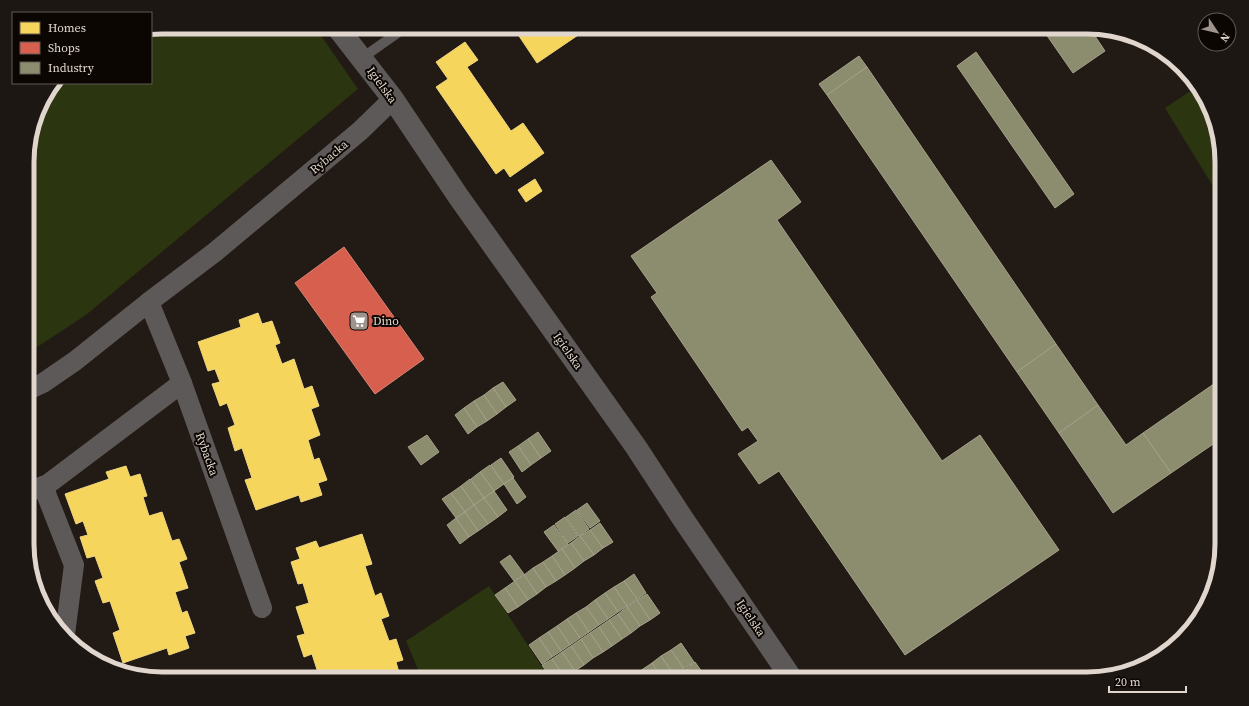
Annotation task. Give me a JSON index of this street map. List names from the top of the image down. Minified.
{"streets":{"street":["Igielska","Rybacka"]},"crossings":[["Igielska","Rybacka"]],"places":{"supermarket":["Dino"]},"legend":["Homes","Shops","Industry"],"scale_bar":"20 m","north":"bottom right"}
